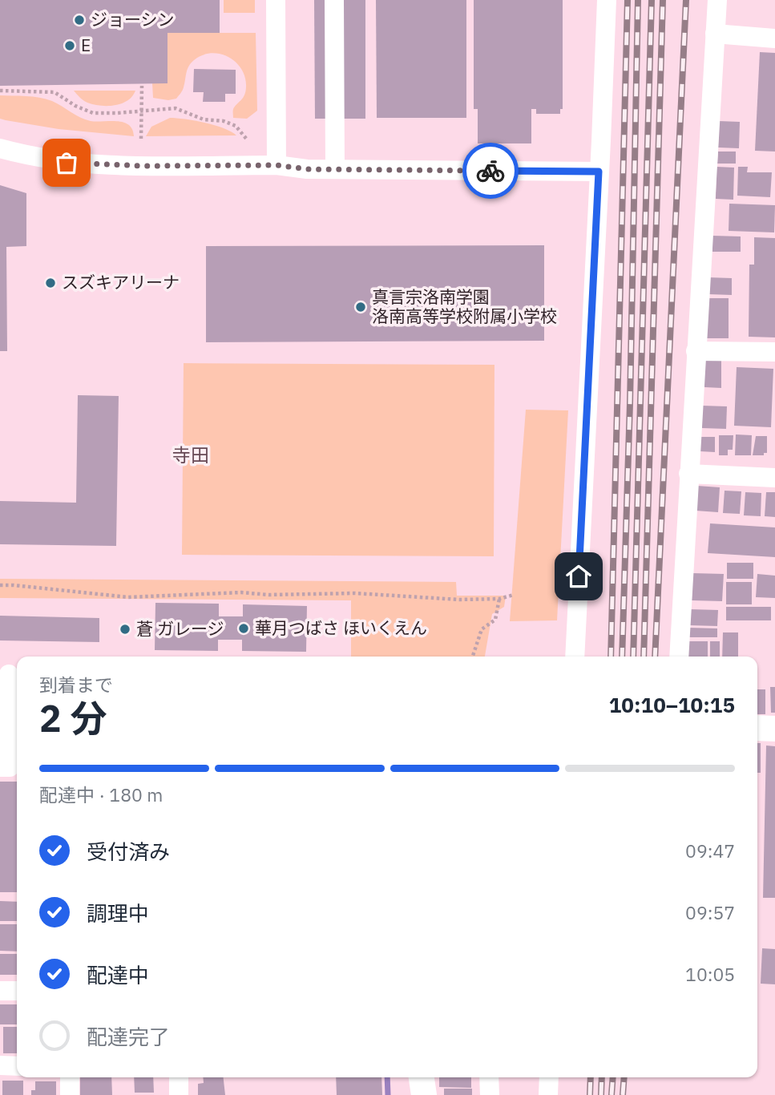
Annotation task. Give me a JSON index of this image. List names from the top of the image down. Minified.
{"districts":["寺田"],"places":["ジョーシン","E","スズキアリーナ","真言宗洛南学園 洛南高等学校附属小学校","華月つばさ ほいくえん","蒼 ガレージ"],"page":{"heading":["2 分","到着まで","10:10–10:15"],"bar":"配達中 · 180 m","list":[["受付済み","09:47"],["調理中","09:57"],["配達中","10:05"],"配達完了"]}}
